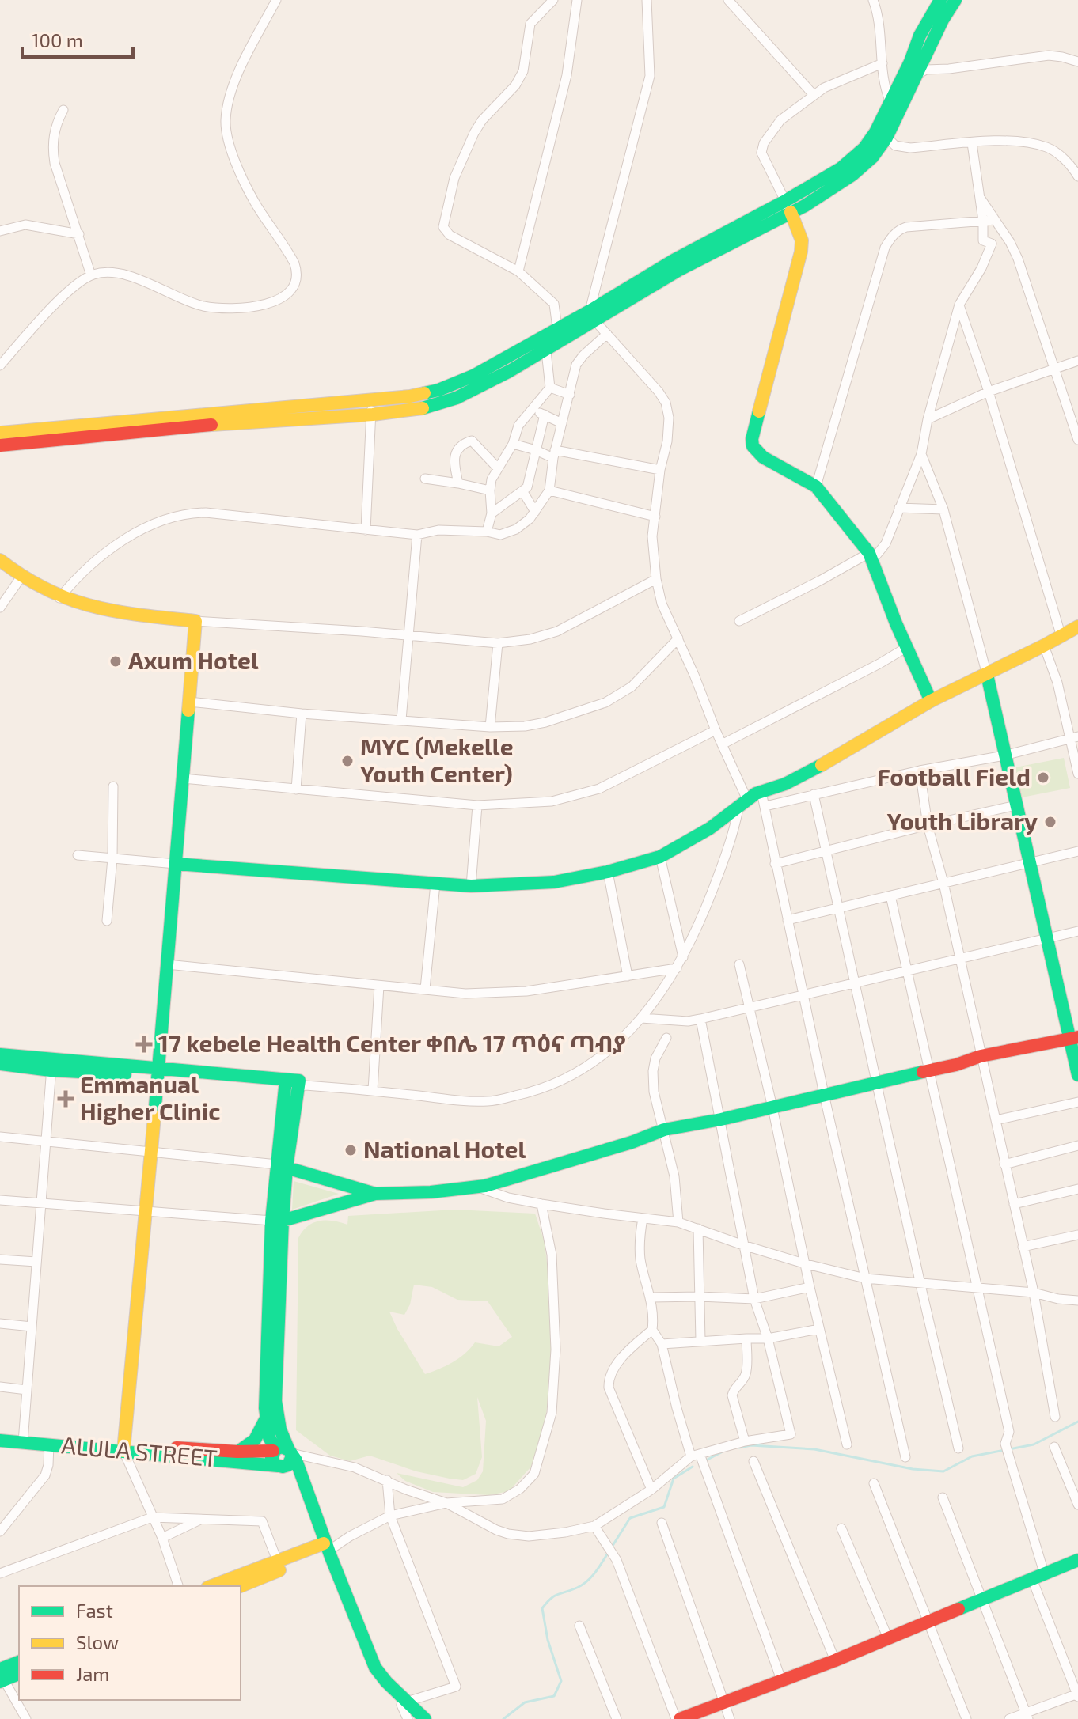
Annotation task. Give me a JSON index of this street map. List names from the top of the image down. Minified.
{"streets":{"street":["ALULA STREET"]},"places":{"other":["Axum Hotel","MYC (Mekelle Youth Center)","Football Field","Youth Library","National Hotel"],"health":["17 kebele Health Center ቀበሌ 17 ጥዕና ጣብያ","Emmanual Higher Clinic"]},"legend":["Fast","Slow","Jam"],"scale_bar":"100 m"}
